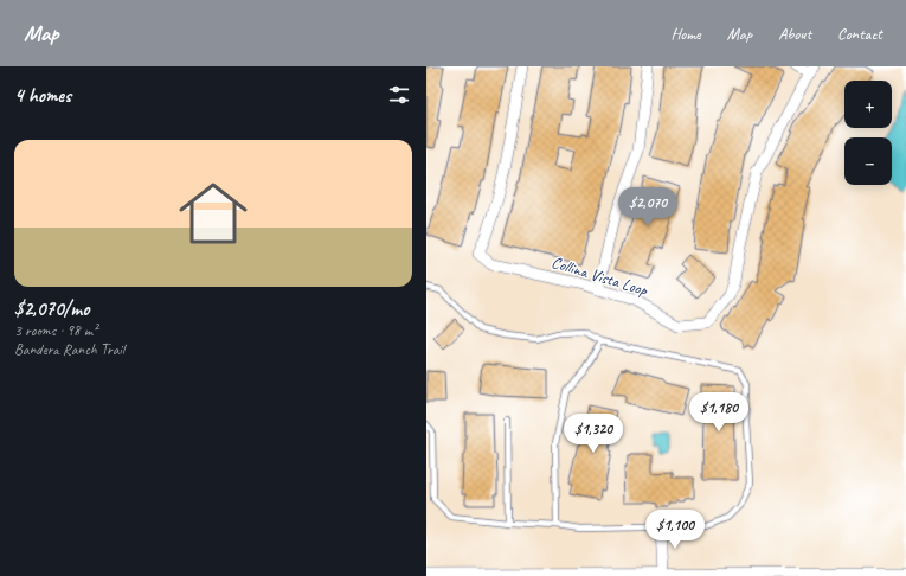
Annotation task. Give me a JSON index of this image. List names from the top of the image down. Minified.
{"streets":{"street":["Collina Vista Loop"]},"page":{"header":"Map","nav":["Home","Map","About","Contact"],"heading":"4 homes","map_buttons":["+","−"],"list":[{"name":"$2,070/mo","note":"3 rooms · 98 m² · Bandera Ranch Trail"}],"price":["$2,070","$1,180","$1,320","$1,100"]}}
